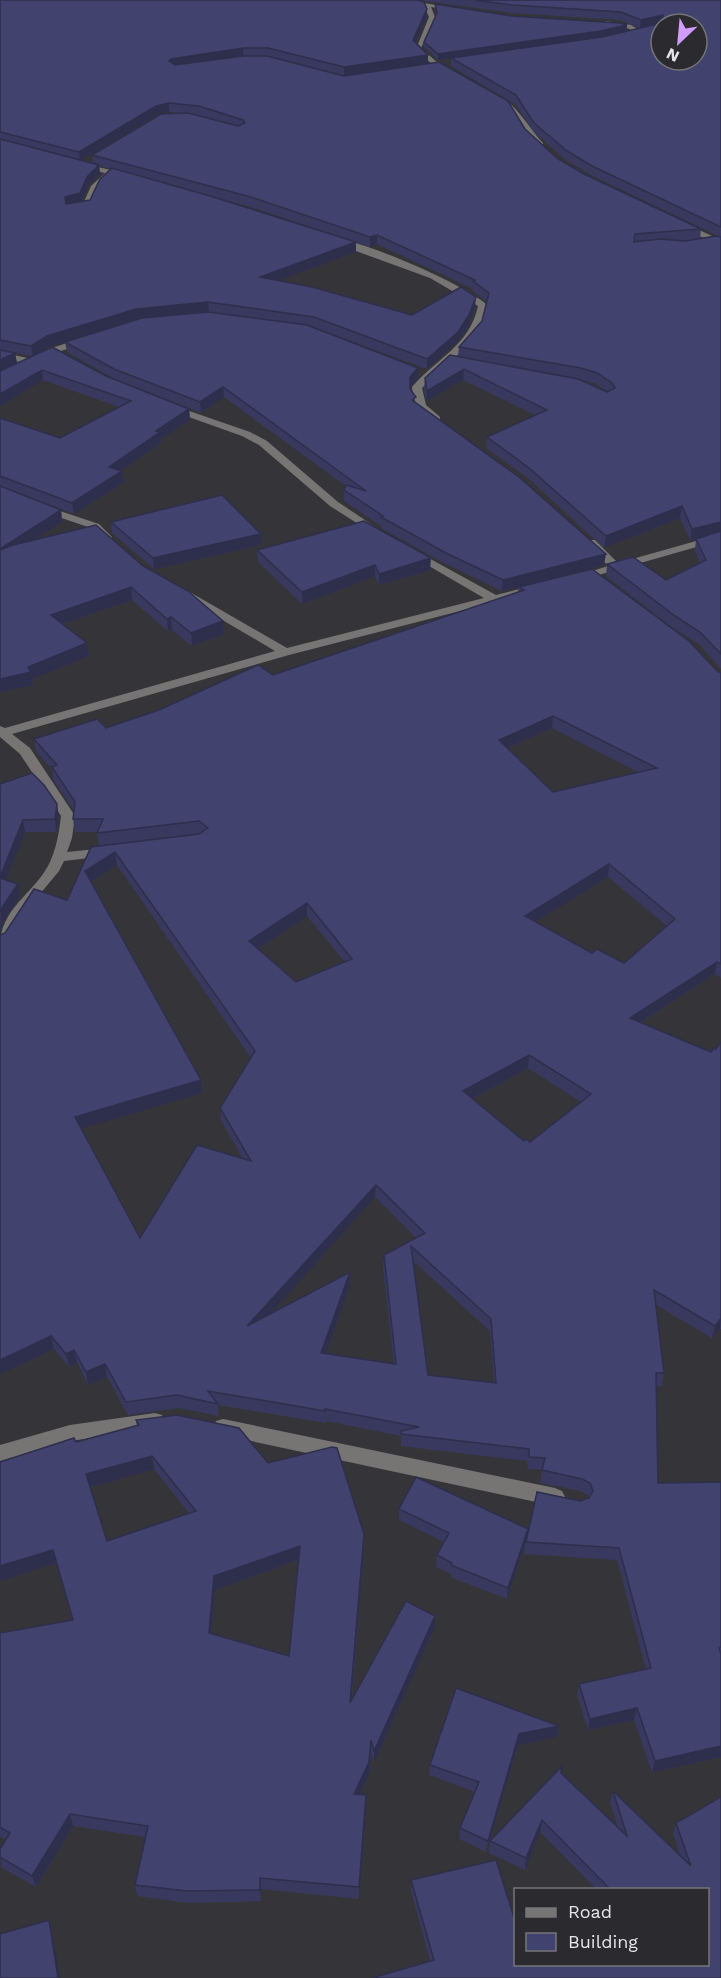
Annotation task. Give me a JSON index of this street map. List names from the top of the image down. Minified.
{"legend":["Road","Building"],"north":"bottom left"}
